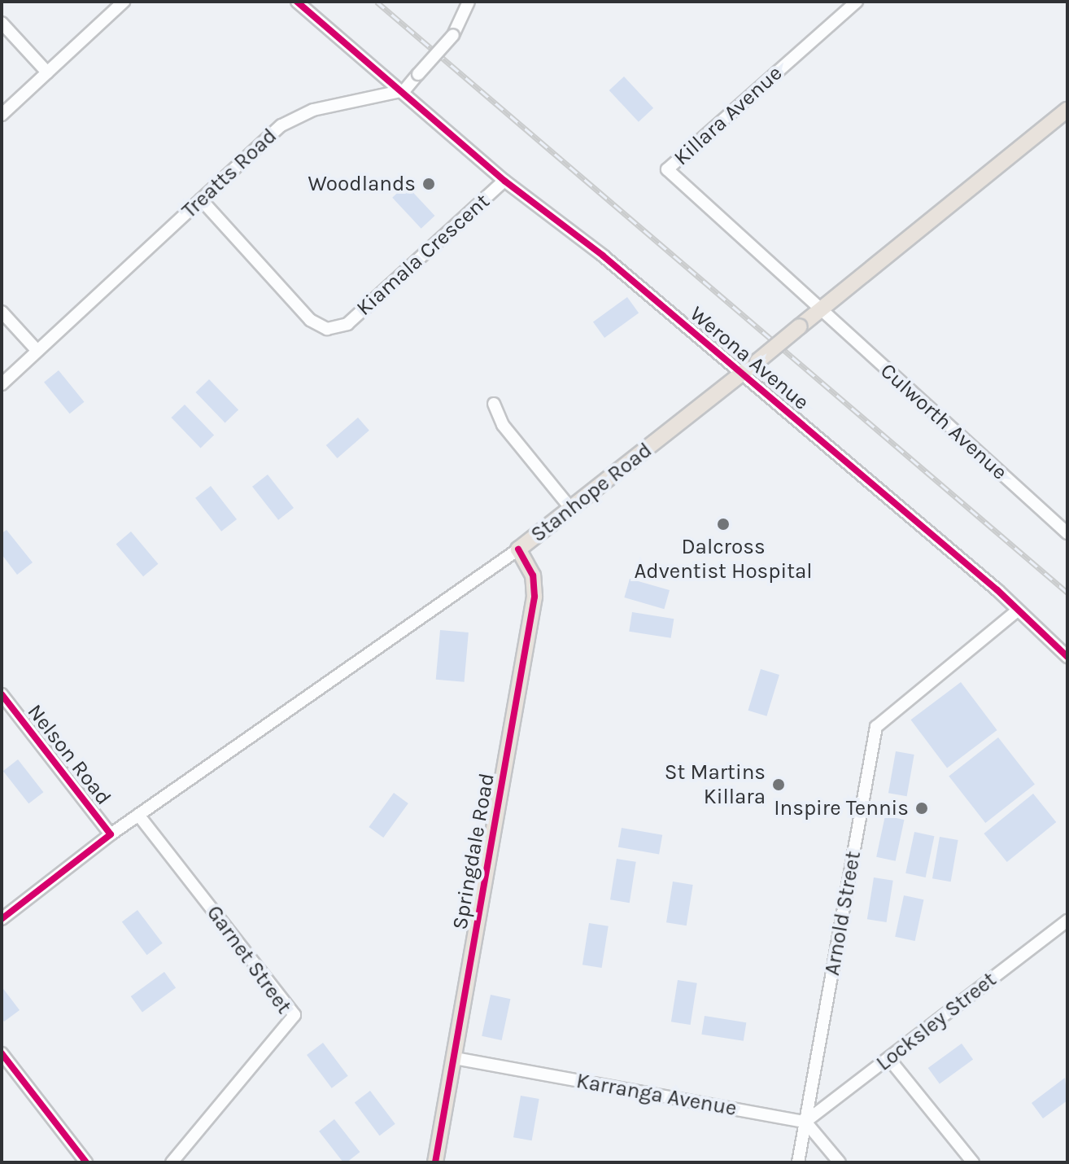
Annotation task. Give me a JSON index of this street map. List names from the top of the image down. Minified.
{"streets":{"main road":["Stanhope Road","Springdale Road"],"street":["Killara Avenue","Treatts Road","Kiamala Crescent","Werona Avenue","Culworth Avenue","Nelson Road","Arnold Street","Garnet Street","Locksley Street","Karranga Avenue"]},"crossings":[["Killara Avenue","Culworth Avenue"],["Killara Avenue","Stanhope Road"],["Treatts Road","Kiamala Crescent"],["Treatts Road","Werona Avenue"],["Kiamala Crescent","Werona Avenue"],["Werona Avenue","Stanhope Road"],["Werona Avenue","Arnold Street"],["Culworth Avenue","Stanhope Road"],["Stanhope Road","Nelson Road"],["Stanhope Road","Springdale Road"],["Stanhope Road","Garnet Street"],["Springdale Road","Karranga Avenue"],["Arnold Street","Locksley Street"],["Arnold Street","Karranga Avenue"],["Locksley Street","Karranga Avenue"]],"places":["Woodlands","Dalcross Adventist Hospital","St Martins Killara","Inspire Tennis"]}
